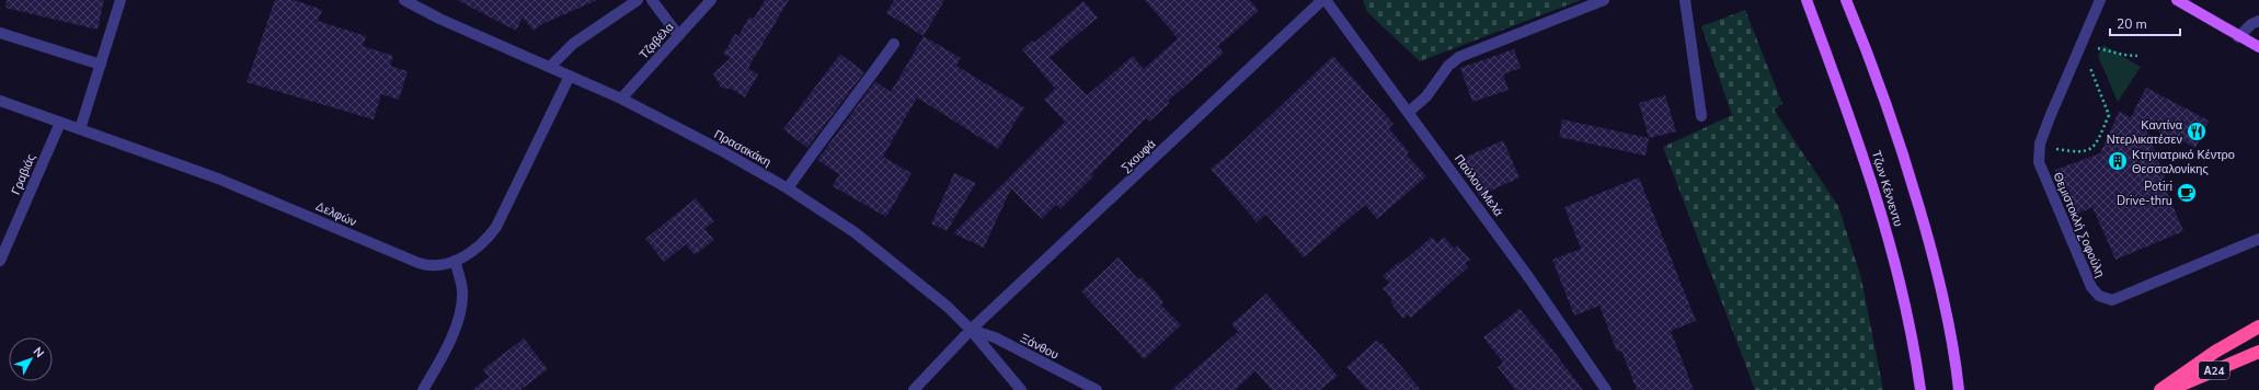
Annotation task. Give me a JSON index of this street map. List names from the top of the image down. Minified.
{"streets":{"highway":["Α24"],"main road":["Τζων Κέννεντυ"],"street":["Τζαβέλα","Πρασακάκη","Σκουφά","Γραβιάς","Παύλου Μελά","Δελφών","Θεμιστοκλή Σοφούλη","Ξάνθου"]},"crossings":[["Τζαβέλα","Πρασακάκη"],["Πρασακάκη","Σκουφά"],["Πρασακάκη","Δελφών"],["Πρασακάκη","Ξάνθου"],["Σκουφά","Ξάνθου"],["Γραβιάς","Δελφών"]],"places":{"restaurant":["Καντίνα Ντερλικατέσεν"],"building":["Κτηνιατρικό Κέντρο Θεσσαλονίκης"],"cafe":["Potiri Drive-thru"]},"scale_bar":"20 m","north":"top right"}
